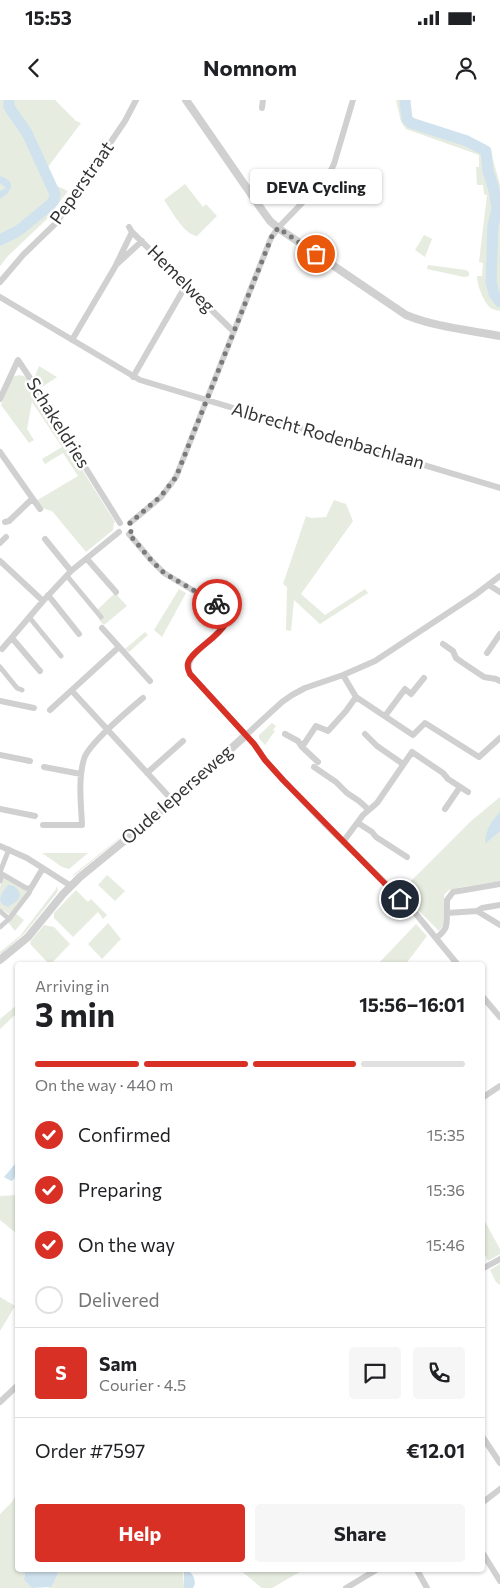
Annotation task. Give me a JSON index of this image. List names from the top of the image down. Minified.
{"streets":{"street":["Peperstraat","Hemelweg","Schakeldries","Albrecht Rodenbachlaan","Oude Ieperseweg"]},"places":["DEVA Cycling"],"page":{"status":"15:53","header":"Nomnom","bubble":"DEVA Cycling","heading":["3 min","Arriving in","15:56–16:01"],"panel":["Sam","Courier · 4.5","Order #7597","€12.01"],"bar":"On the way · 440 m","list":[["Confirmed","15:35"],["Preparing","15:36"],["On the way","15:46"],"Delivered"],"round":"S","buttons":["Help","Share"]}}
